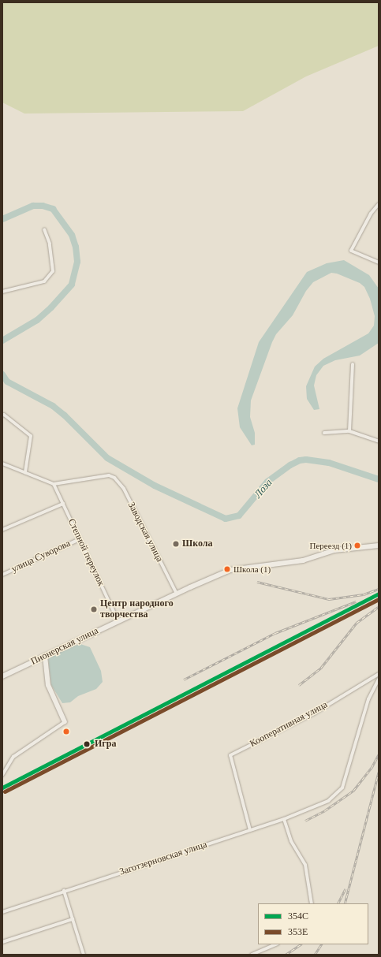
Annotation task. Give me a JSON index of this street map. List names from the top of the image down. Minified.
{"streets":{"street":["Заводская улица","Степной переулок","улица Суворова","Пионерская улица","Кооперативная улица","Заготзерновская улица"]},"crossings":[["Заводская улица","Степной переулок"],["Заводская улица","Пионерская улица"],["Степной переулок","улица Суворова"],["Степной переулок","Пионерская улица"],["Кооперативная улица","Заготзерновская улица"]],"water":["Лоза"],"places":["Школа","Переезд (1)","Школа (1)","Центр народного творчества","Игра"],"lines":["transit line 354С","transit line 353Е"],"legend":["354С","353Е"]}
